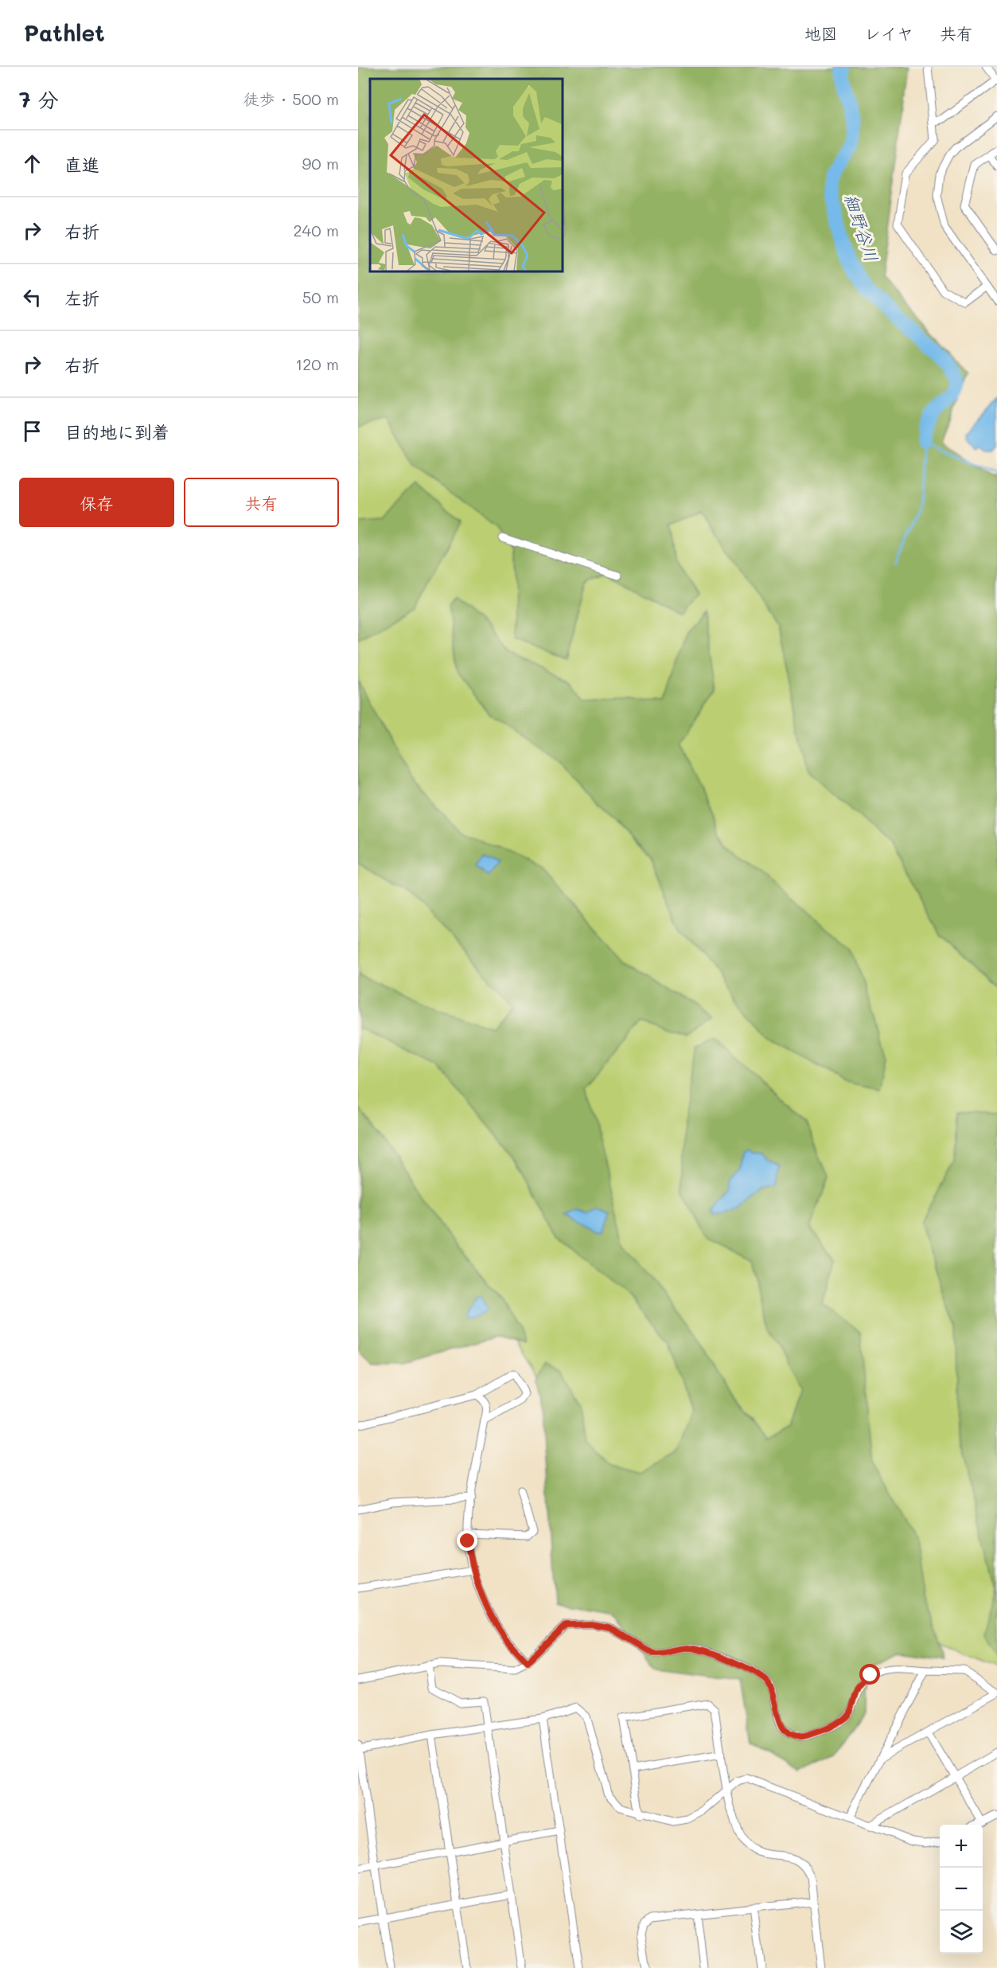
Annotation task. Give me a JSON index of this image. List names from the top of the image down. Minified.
{"water":["細野谷川"],"page":{"header":"Pathlet","nav":["地図","レイヤ","共有"],"heading":["7 分","徒歩 · 500 m"],"list":[["直進","90 m"],["右折","240 m"],["左折","50 m"],["右折","120 m"],"目的地に到着"],"buttons":["保存","共有"],"map_buttons":["+","−"]}}
